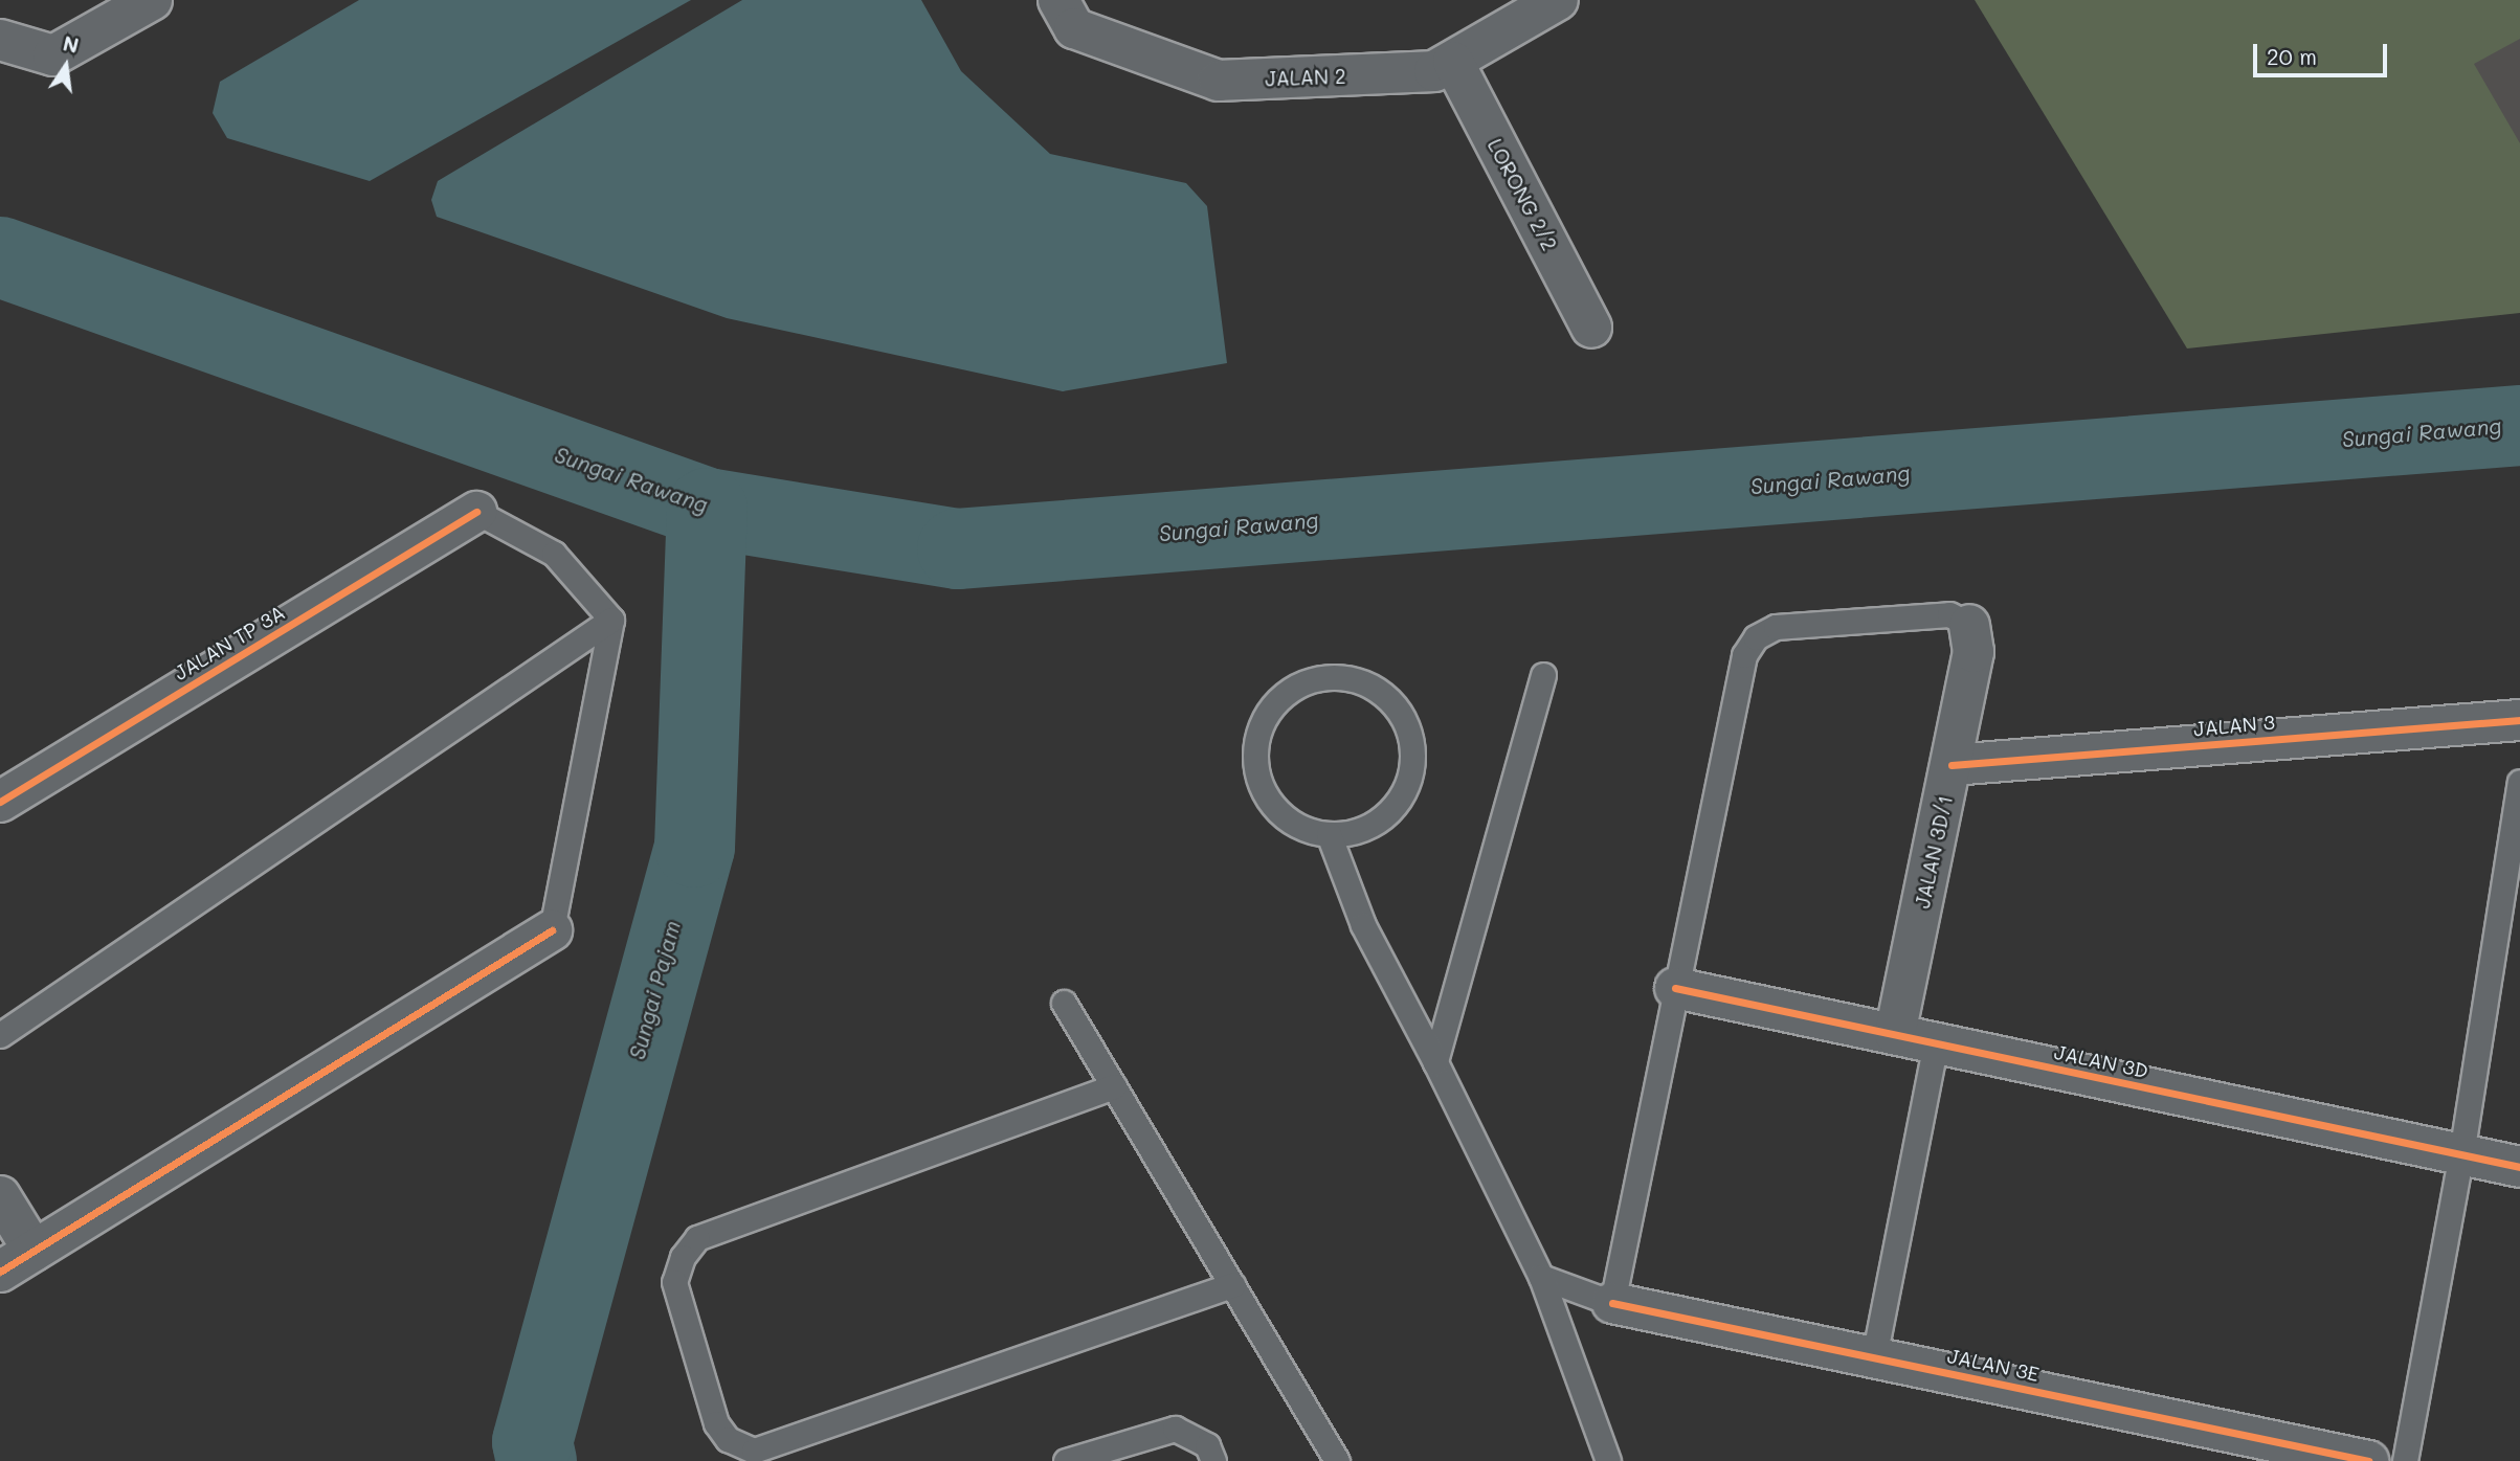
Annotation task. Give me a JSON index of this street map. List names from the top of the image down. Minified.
{"streets":{"street":["JALAN 2","LORONG 2/2","JALAN TP 3A","JALAN 3","JALAN 3D/1","JALAN 3D","JALAN 3E"]},"crossings":[["JALAN 2","LORONG 2/2"],["JALAN 3","JALAN 3D/1"],["JALAN 3D/1","JALAN 3D"]],"water":["Sungai Rawang","Sungai Pajam"],"scale_bar":"20 m","north":"top"}
